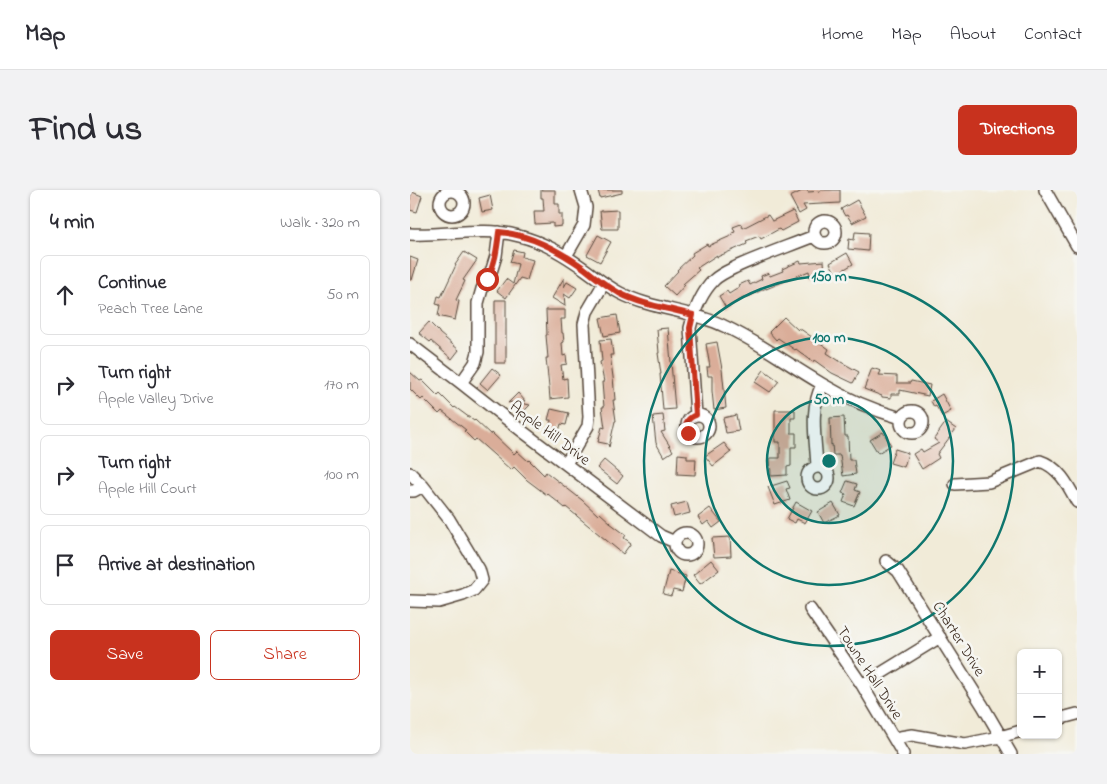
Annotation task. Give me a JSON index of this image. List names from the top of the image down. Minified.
{"streets":{"street":["Apple Hill Drive","Charter Drive","Towne Hall Drive"]},"page":{"header":"Map","nav":["Home","Map","About","Contact"],"title":"Find us","buttons":["Directions",["Save","Share"]],"heading":["4 min","Walk · 320 m"],"list":[["Continue","Peach Tree Lane","50 m"],["Turn right","Apple Valley Drive","170 m"],["Turn right","Apple Hill Court","100 m"],"Arrive at destination"],"map_buttons":["+","−"]},"rings":["150 m","100 m","50 m"]}
